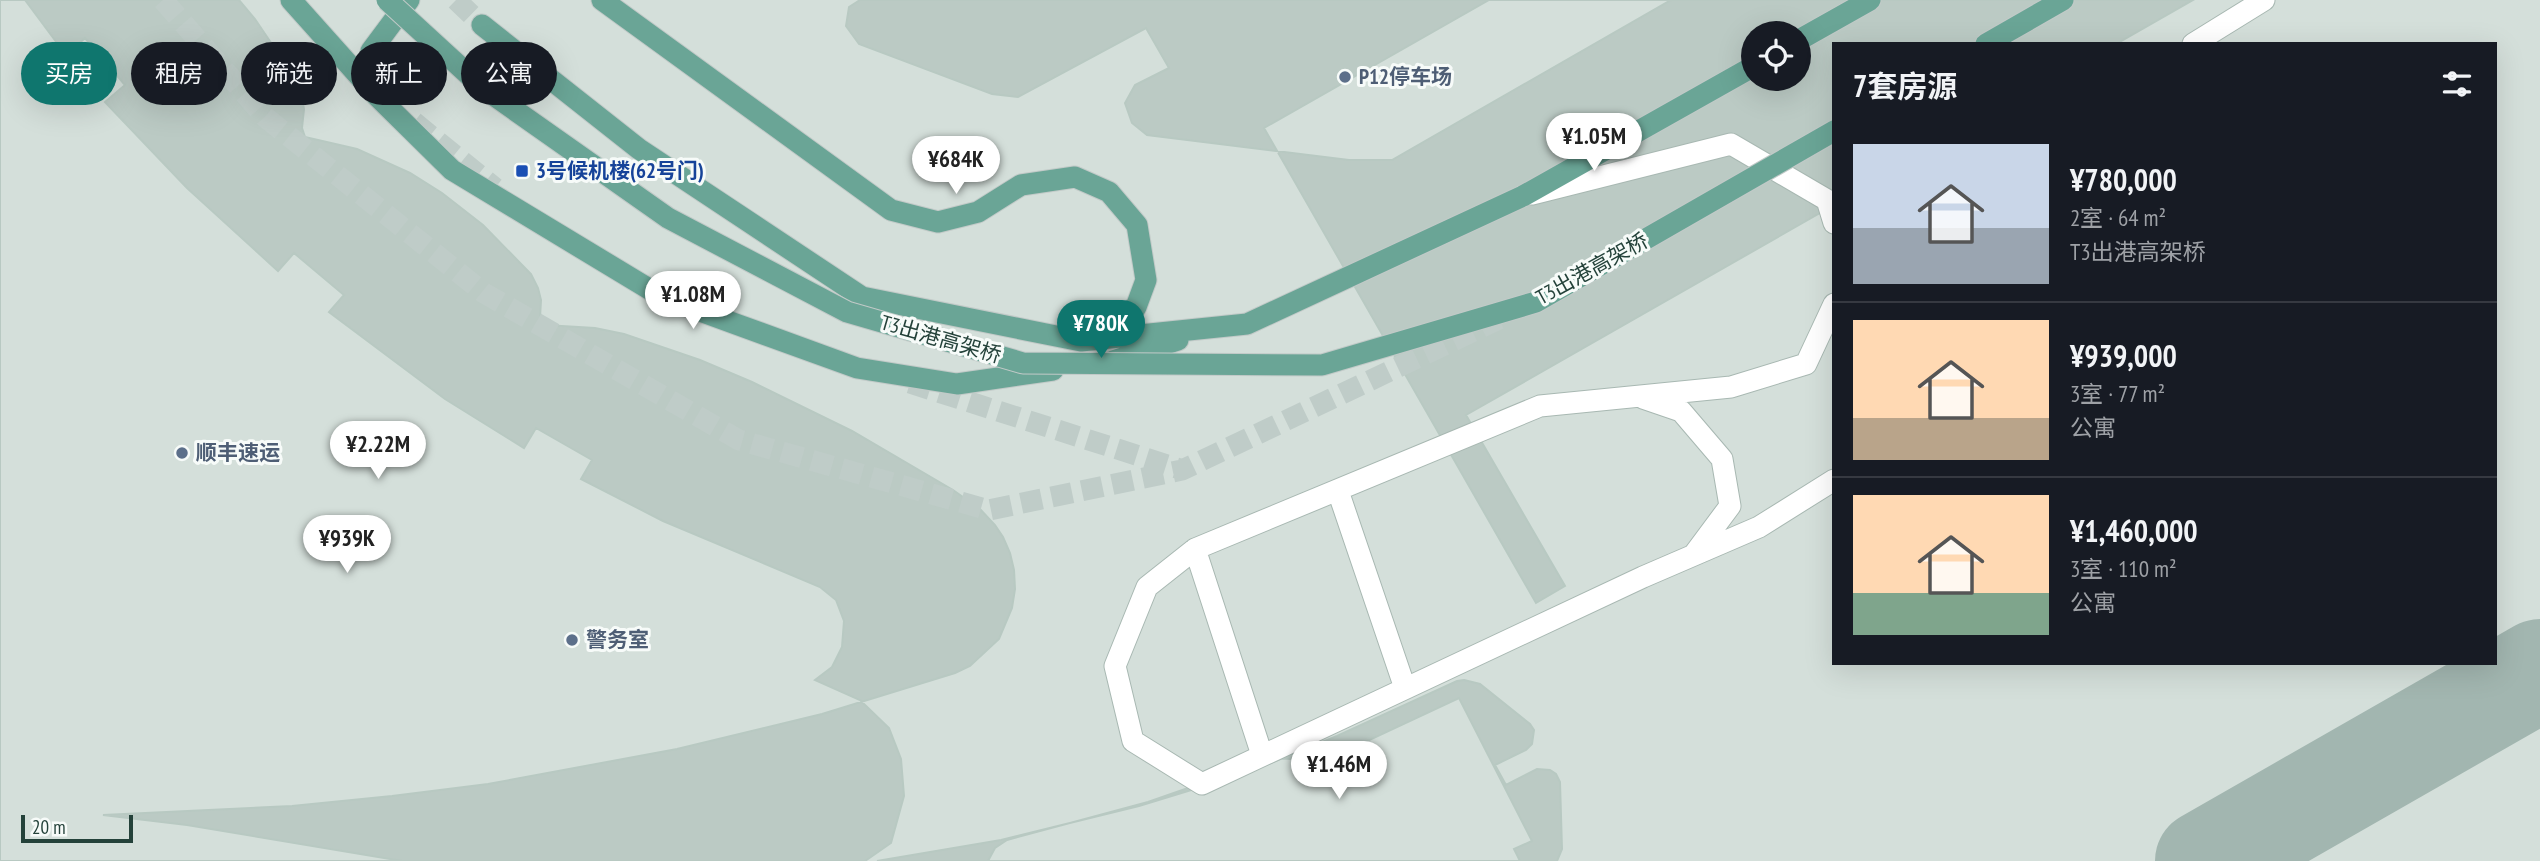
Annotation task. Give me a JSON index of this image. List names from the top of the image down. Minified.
{"streets":{"main road":["T3出港高架桥"]},"places":{"other":["P12停车场","顺丰速运","警务室"],"transit":["3号候机楼(62号门)"]},"scale_bar":"20 m","page":{"chip":["买房","租房","筛选","新上","公寓"],"heading":"7套房源","price":["¥1.05M","¥684K","¥1.08M","¥780K","¥2.22M","¥939K","¥1.46M"],"list":[{"name":"¥780,000","note":"2室 · 64 m² · T3出港高架桥"},{"name":"¥939,000","note":"3室 · 77 m² · 公寓"},{"name":"¥1,460,000","note":"3室 · 110 m² · 公寓"}],"scale":"20 m"}}
